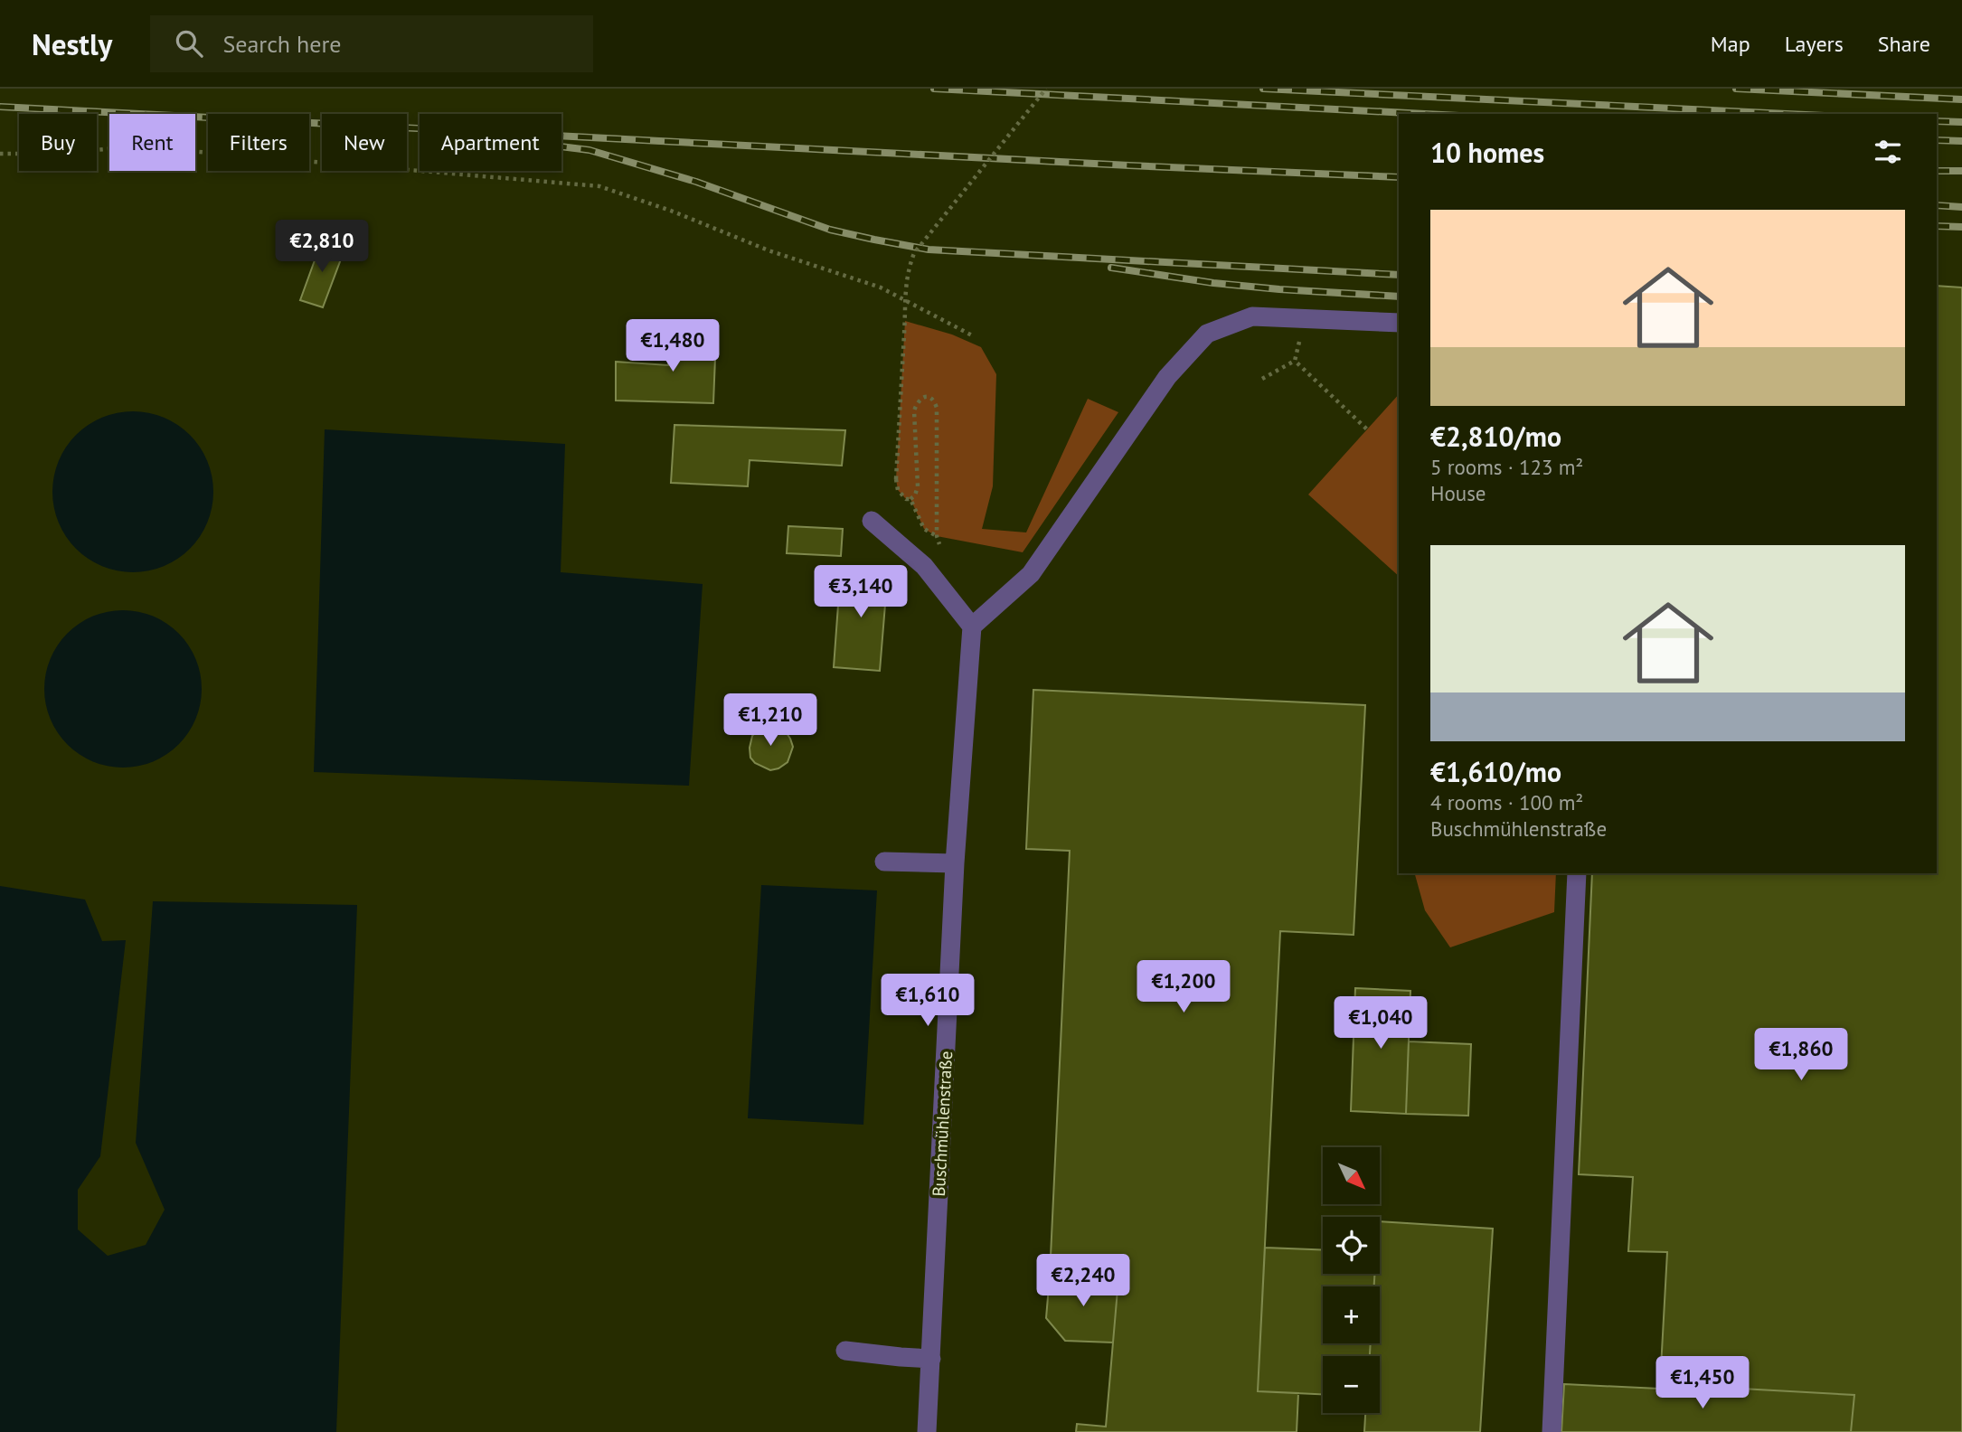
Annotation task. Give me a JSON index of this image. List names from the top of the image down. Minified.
{"streets":{"street":["Buschmühlenstraße"]},"north":"bottom right","page":{"header":"Nestly","search":"Search here","nav":["Map","Layers","Share"],"chip":["Buy","Rent","Filters","New","Apartment"],"heading":"10 homes","list":[{"name":"€2,810/mo","note":"5 rooms · 123 m² · House"},{"name":"€1,610/mo","note":"4 rooms · 100 m² · Buschmühlenstraße"}],"price":["€2,810","€1,480","€3,140","€1,210","€1,200","€1,610","€1,040","€1,860","€2,240","€1,450"],"map_buttons":["+","−"]}}
